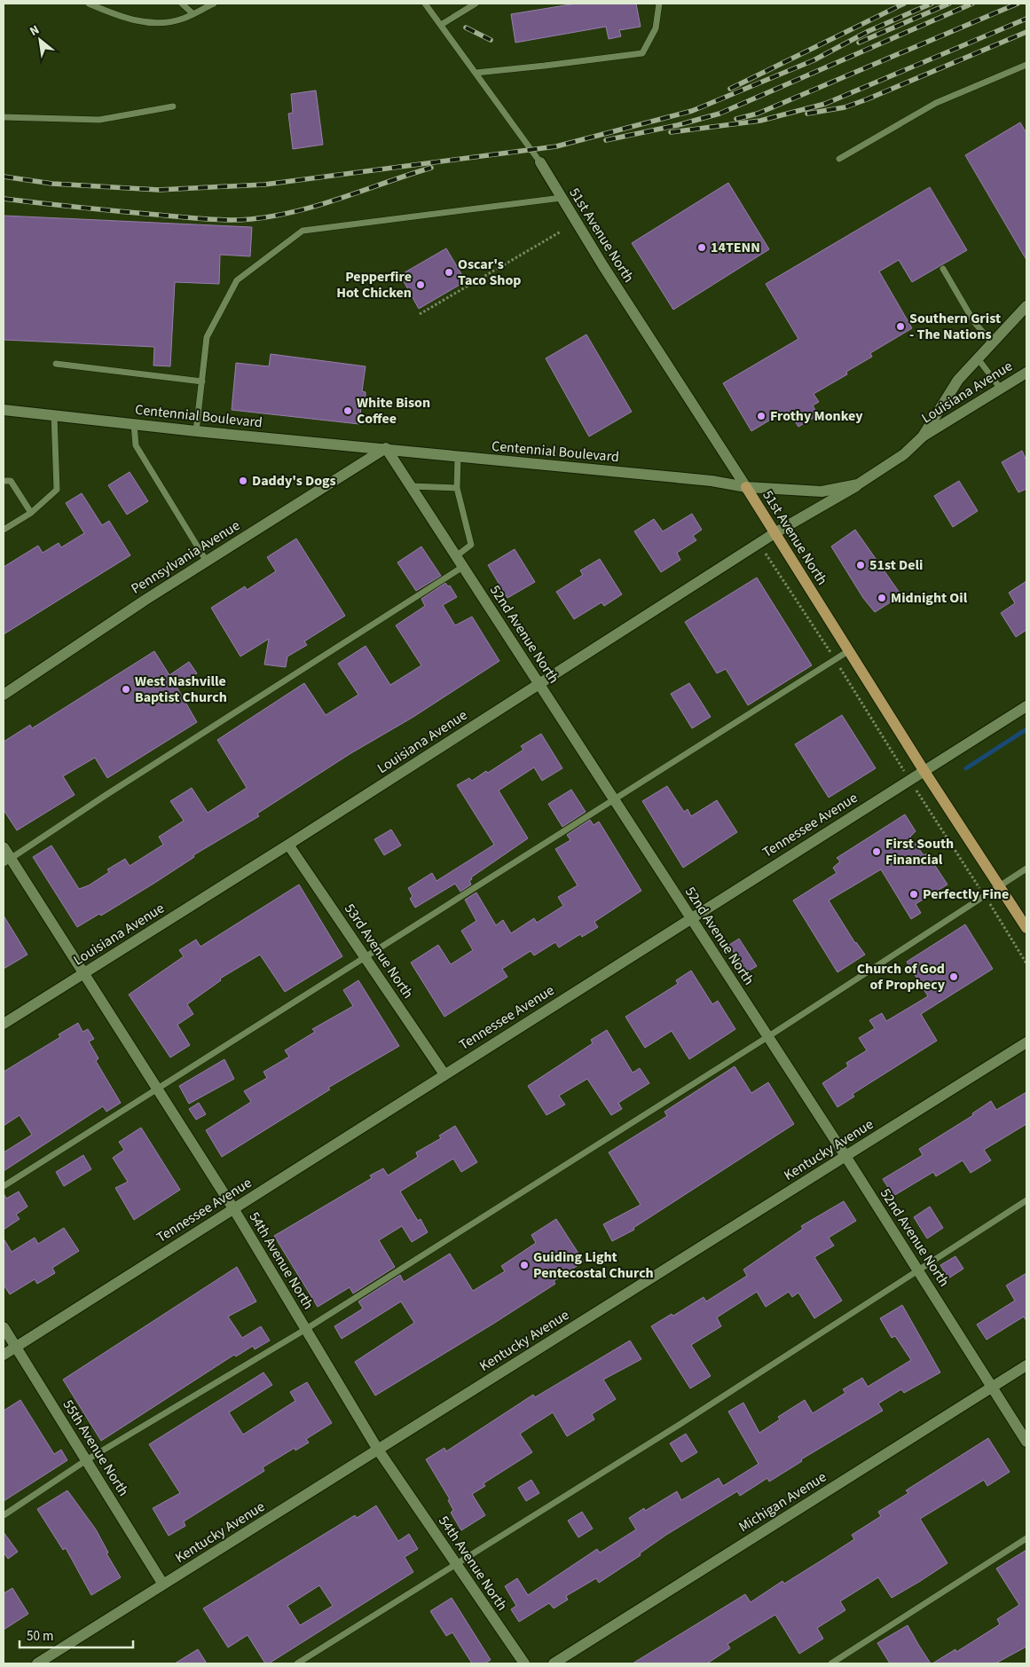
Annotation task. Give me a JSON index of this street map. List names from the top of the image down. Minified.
{"streets":{"main road":["51st Avenue North"],"street":["Louisiana Avenue","Centennial Boulevard","Pennsylvania Avenue","52nd Avenue North","Tennessee Avenue","53rd Avenue North","Kentucky Avenue","54th Avenue North","55th Avenue North","Michigan Avenue"]},"crossings":[["51st Avenue North","Louisiana Avenue"],["51st Avenue North","Centennial Boulevard"],["51st Avenue North","Tennessee Avenue"],["Louisiana Avenue","Centennial Boulevard"],["Louisiana Avenue","52nd Avenue North"],["Louisiana Avenue","53rd Avenue North"],["Louisiana Avenue","54th Avenue North"],["Centennial Boulevard","Pennsylvania Avenue"],["Centennial Boulevard","52nd Avenue North"],["Pennsylvania Avenue","52nd Avenue North"],["52nd Avenue North","Tennessee Avenue"],["52nd Avenue North","Kentucky Avenue"],["52nd Avenue North","Michigan Avenue"],["Tennessee Avenue","53rd Avenue North"],["Tennessee Avenue","54th Avenue North"],["Tennessee Avenue","55th Avenue North"],["Kentucky Avenue","54th Avenue North"],["Kentucky Avenue","55th Avenue North"]],"places":["14TENN","Oscar's Taco Shop","Pepperfire Hot Chicken","Southern Grist - The Nations","White Bison Coffee","Frothy Monkey","Daddy's Dogs","51st Deli","Midnight Oil","West Nashville Baptist Church","First South Financial","Perfectly Fine","Church of God of Prophecy","Guiding Light Pentecostal Church"],"scale_bar":"50 m","north":"top left"}
